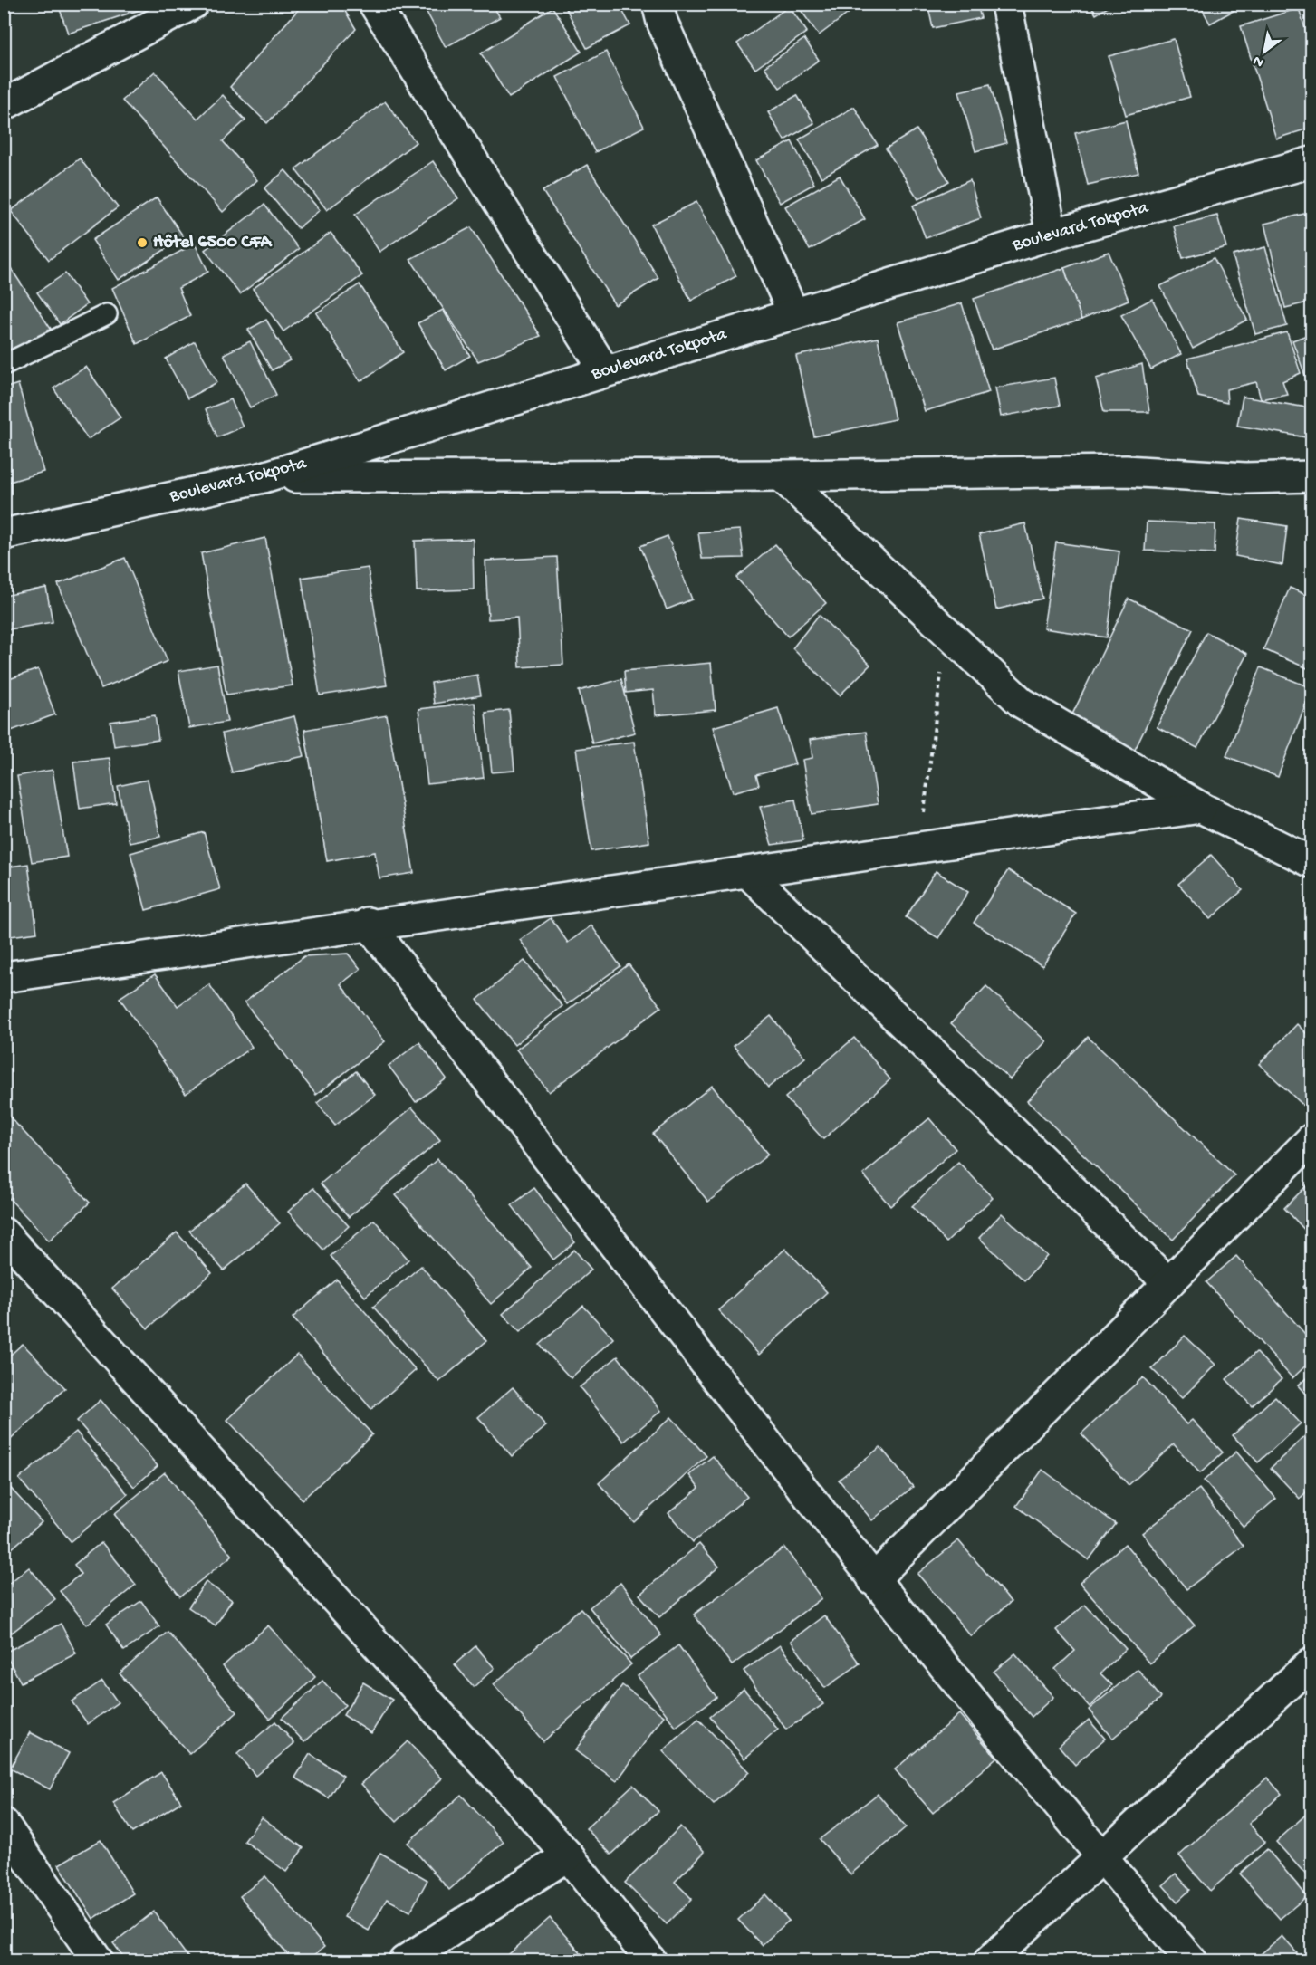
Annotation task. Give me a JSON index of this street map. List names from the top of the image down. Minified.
{"streets":{"street":["Boulevard Tokpota"]},"places":["Hôtel 6500 CFA"],"north":"bottom left"}
